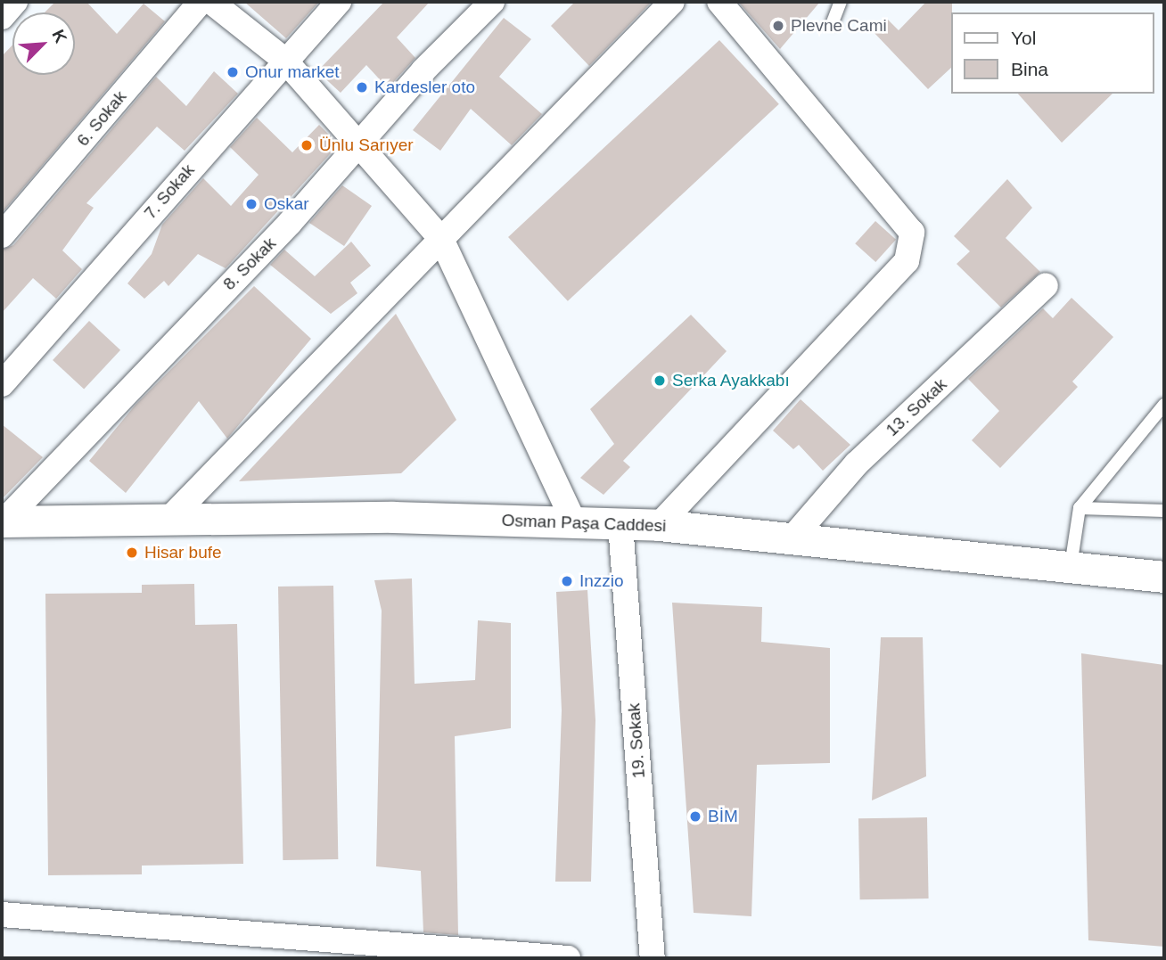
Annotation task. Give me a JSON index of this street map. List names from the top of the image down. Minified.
{"streets":{"street":["6. Sokak","7. Sokak","8. Sokak","13. Sokak","Osman Paşa Caddesi","19. Sokak"]},"crossings":[["8. Sokak","Osman Paşa Caddesi"],["13. Sokak","Osman Paşa Caddesi"],["Osman Paşa Caddesi","19. Sokak"]],"places":["Plevne Cami","Onur market","Kardesler oto","Ünlu Sarıyer","Oskar","Serka Ayakkabı","Hisar bufe","Inzzio","BİM"],"legend":["Yol","Bina"],"north":"top right"}
